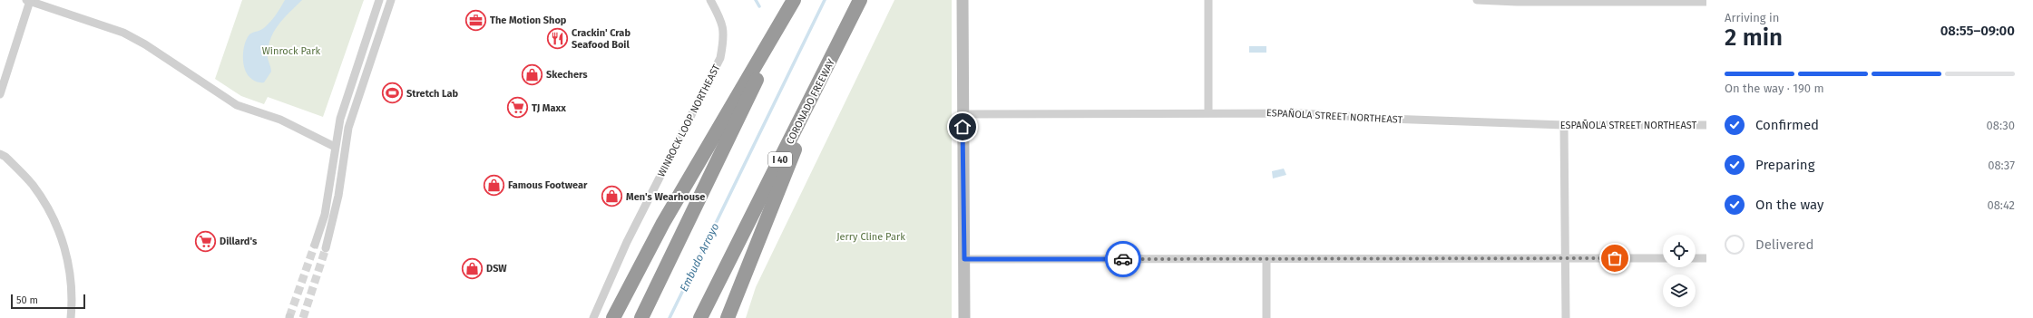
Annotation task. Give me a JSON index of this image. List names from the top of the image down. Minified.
{"streets":{"highway":["CORONADO FREEWAY","I 40"],"street":["ESPAÑOLA STREET NORTHEAST","WINROCK LOOP NORTHEAST"]},"water":["Embudo Arroyo"],"parks":["Winrock Park","Jerry Cline Park"],"places":{"office":["The Motion Shop"],"restaurant":["Crackin' Crab Seafood Boil"],"shop":["Skechers","Famous Footwear","Men's Wearhouse","DSW"],"sports":["Stretch Lab"],"supermarket":["TJ Maxx","Dillard's"]},"scale_bar":"50 m","page":{"heading":["2 min","Arriving in","08:55–09:00"],"bar":"On the way · 190 m","list":[["Confirmed","08:30"],["Preparing","08:37"],["On the way","08:42"],"Delivered"],"scale":"50 m"}}
